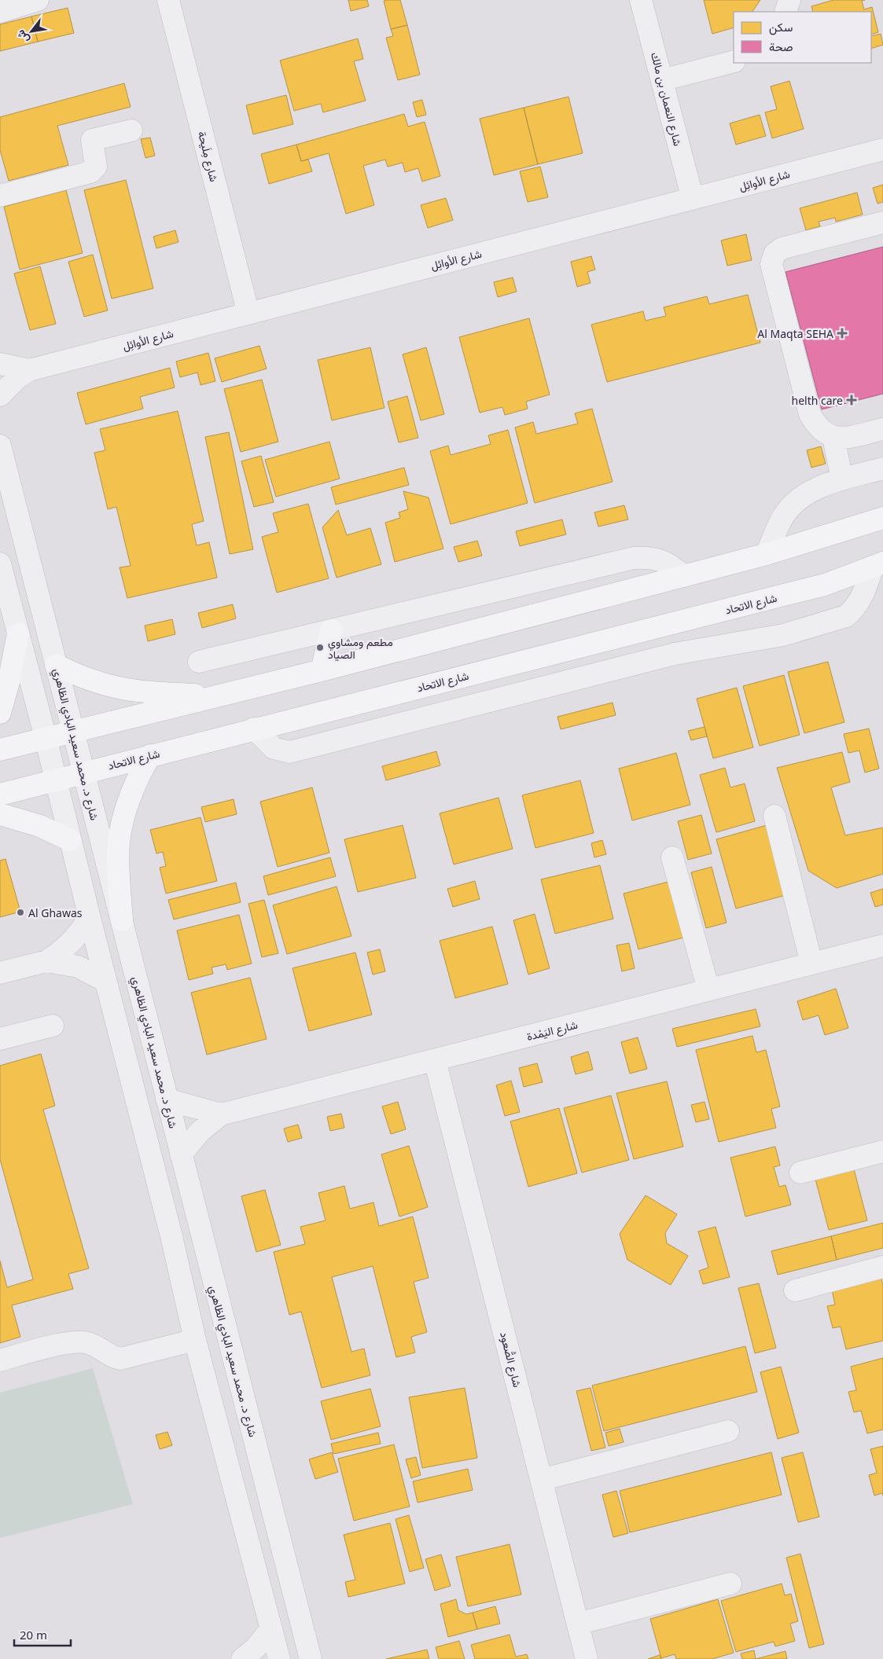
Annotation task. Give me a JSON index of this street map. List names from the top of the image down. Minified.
{"streets":{"main road":["شارع الاتحاد"],"street":["شارع النعمان بن مالك","شارع مِلَيحة","شارع الأوائِل","شارع د. محمد سعيد البادي الظاهري","شارع اليَمْدة","شارع الصُّعود"]},"crossings":[["شارع النعمان بن مالك","شارع الأوائِل"],["شارع مِلَيحة","شارع الأوائِل"],["شارع الاتحاد","شارع د. محمد سعيد البادي الظاهري"],["شارع د. محمد سعيد البادي الظاهري","شارع اليَمْدة"],["شارع اليَمْدة","شارع الصُّعود"]],"places":{"health":["Al Maqta SEHA","helth care"],"other":["مطعم ومشاوي الصياد","Al Ghawas"]},"legend":["سكن","صحة"],"scale_bar":"20 m","north":"bottom left"}
